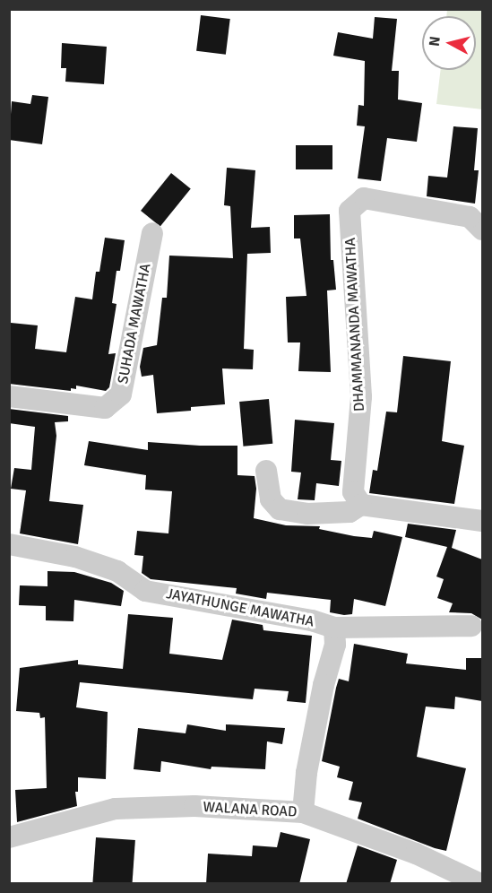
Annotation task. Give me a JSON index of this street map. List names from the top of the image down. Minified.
{"streets":{"street":["SUHADA MAWATHA","DHAMMANANDA MAWATHA","JAYATHUNGE MAWATHA","WALANA ROAD"]},"crossings":[["JAYATHUNGE MAWATHA","WALANA ROAD"]],"north":"left"}
